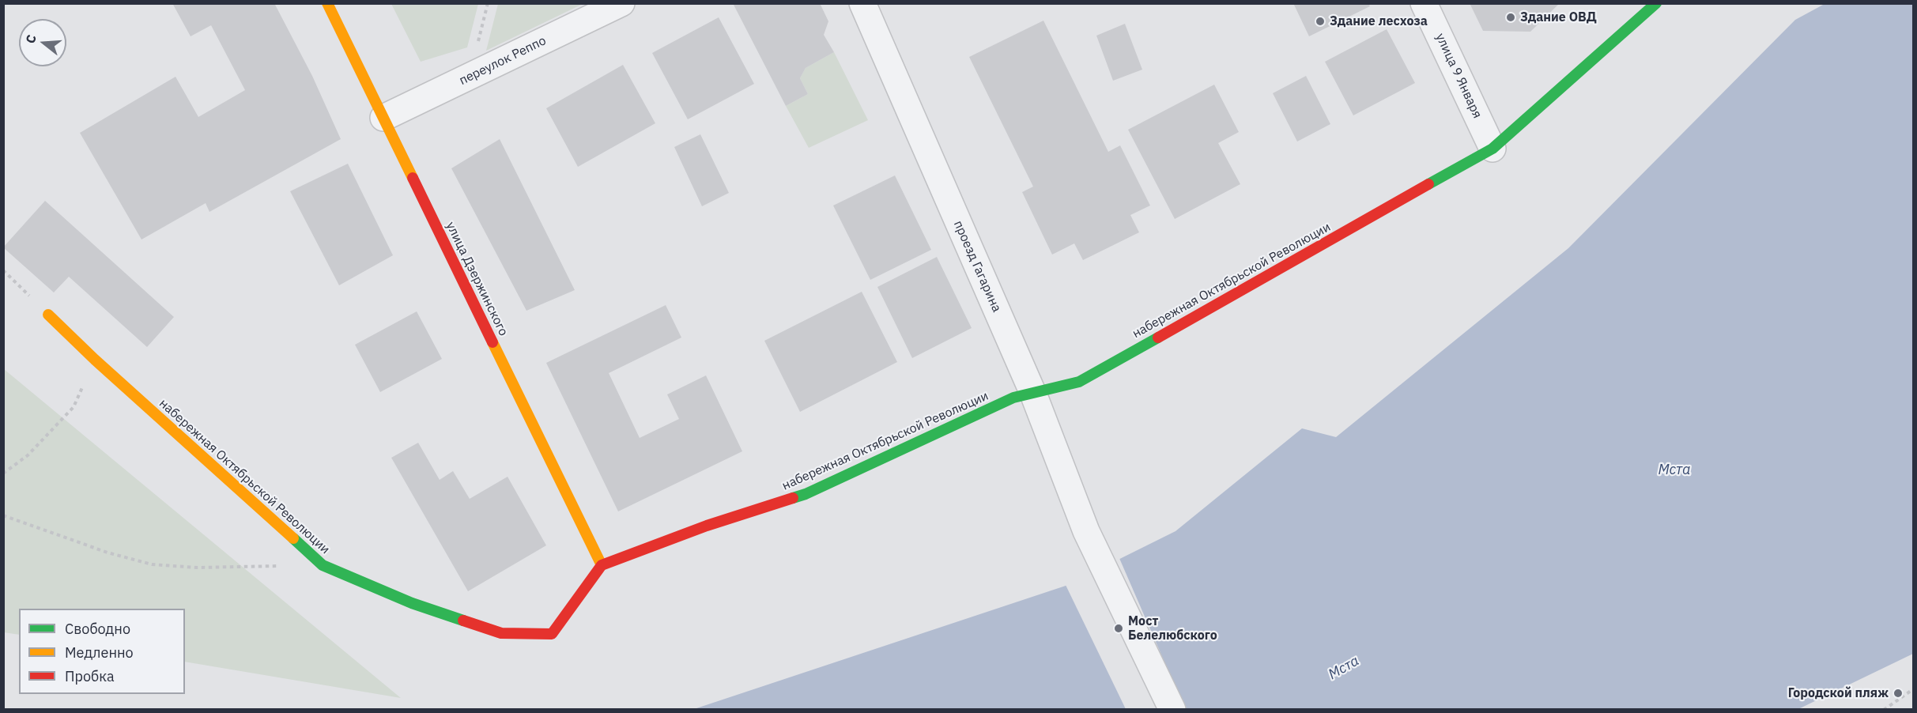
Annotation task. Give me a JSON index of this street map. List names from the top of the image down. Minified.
{"streets":{"street":["переулок Реппо","улица 9 Января","проезд Гагарина","улица Дзержинского","набережная Октябрьской Революции"]},"crossings":[["переулок Реппо","улица Дзержинского"],["улица 9 Января","набережная Октябрьской Революции"],["проезд Гагарина","набережная Октябрьской Революции"],["улица Дзержинского","набережная Октябрьской Революции"]],"water":["Мста"],"places":["Здание ОВД","Здание лесхоза","Мост Белелюбского","Городской пляж"],"legend":["Свободно","Медленно","Пробка"],"north":"left"}
